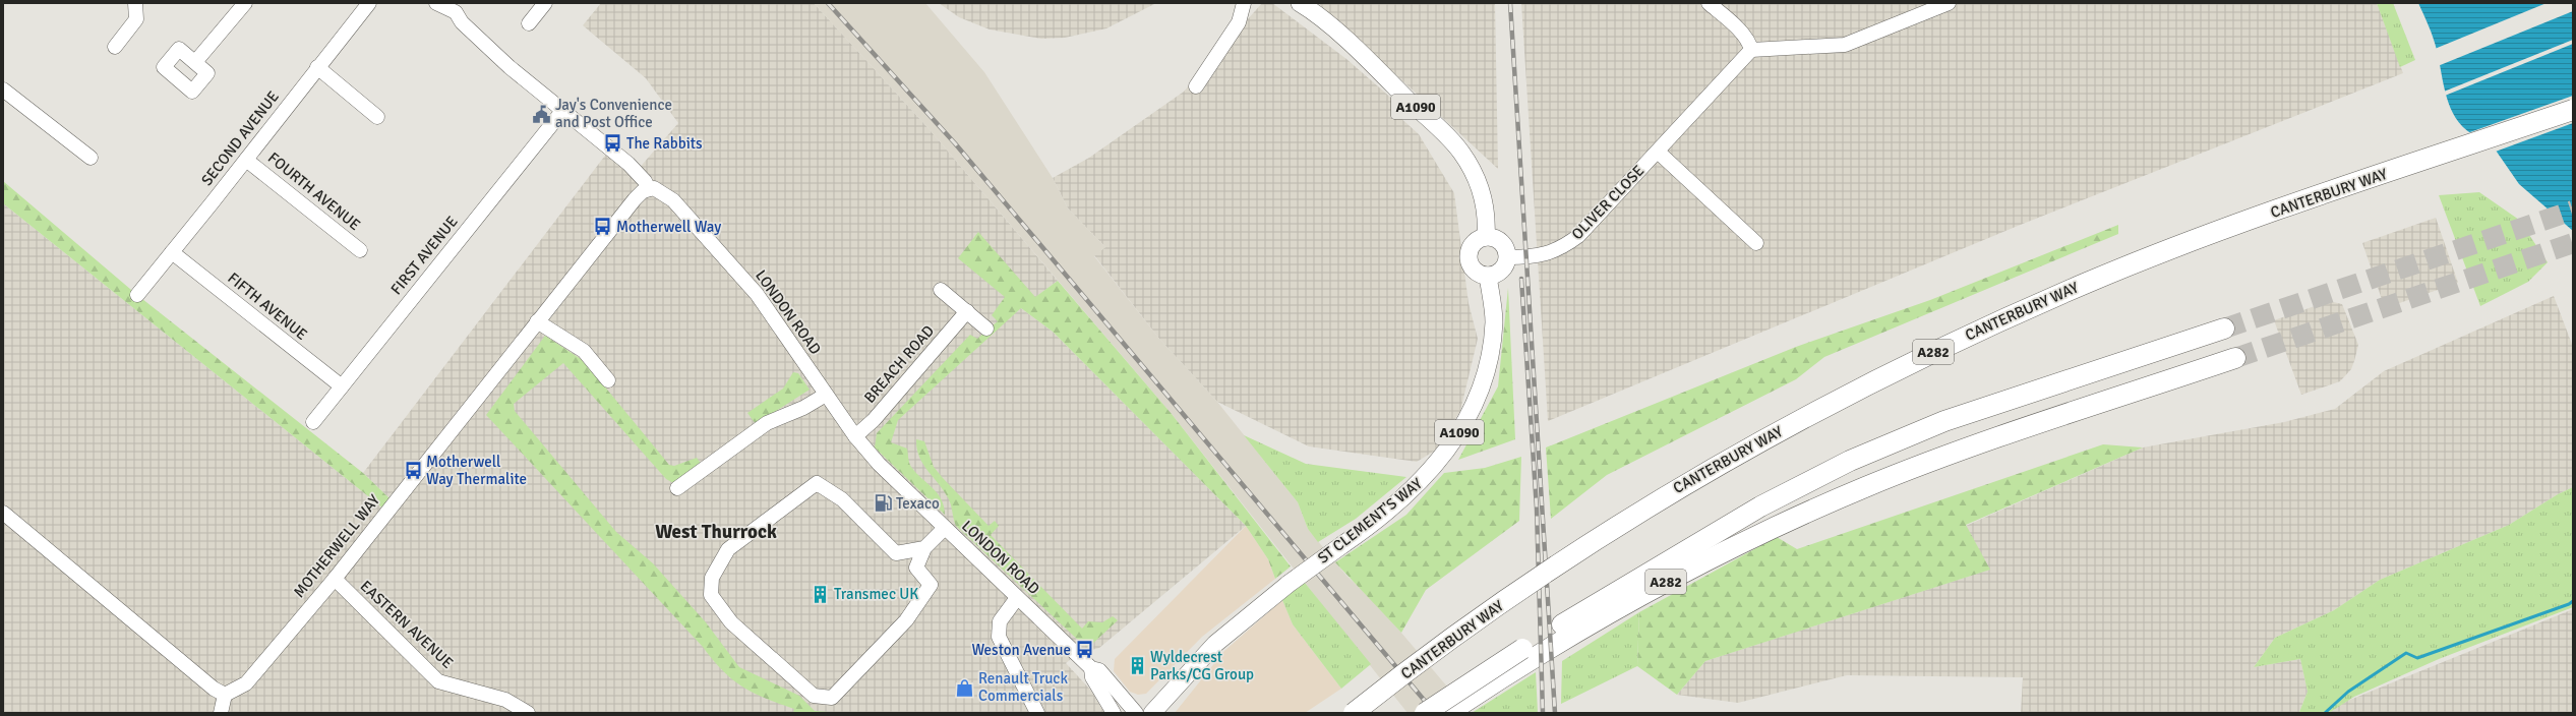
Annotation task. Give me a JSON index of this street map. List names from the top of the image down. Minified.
{"streets":{"highway":["CANTERBURY WAY","A282"],"main road":["A1090","ST CLEMENT'S WAY"],"street":["SECOND AVENUE","FOURTH AVENUE","OLIVER CLOSE","FIRST AVENUE","FIFTH AVENUE","LONDON ROAD","BREACH ROAD","MOTHERWELL WAY","EASTERN AVENUE"]},"crossings":[["A1090","OLIVER CLOSE"],["A1090","ST CLEMENT'S WAY"],["SECOND AVENUE","FOURTH AVENUE"],["SECOND AVENUE","FIFTH AVENUE"],["OLIVER CLOSE","ST CLEMENT'S WAY"],["FIRST AVENUE","FIFTH AVENUE"],["LONDON ROAD","BREACH ROAD"],["LONDON ROAD","MOTHERWELL WAY"],["MOTHERWELL WAY","EASTERN AVENUE"]],"districts":["West Thurrock"],"places":{"public building":["Jay's Convenience and Post Office"],"bus stop":["The Rabbits","Motherwell Way","Motherwell Way Thermalite","Weston Avenue"],"fuel station":["Texaco"],"building":["Transmec UK","Wyldecrest Parks/CG Group"],"shop":["Renault Truck Commercials"]}}
